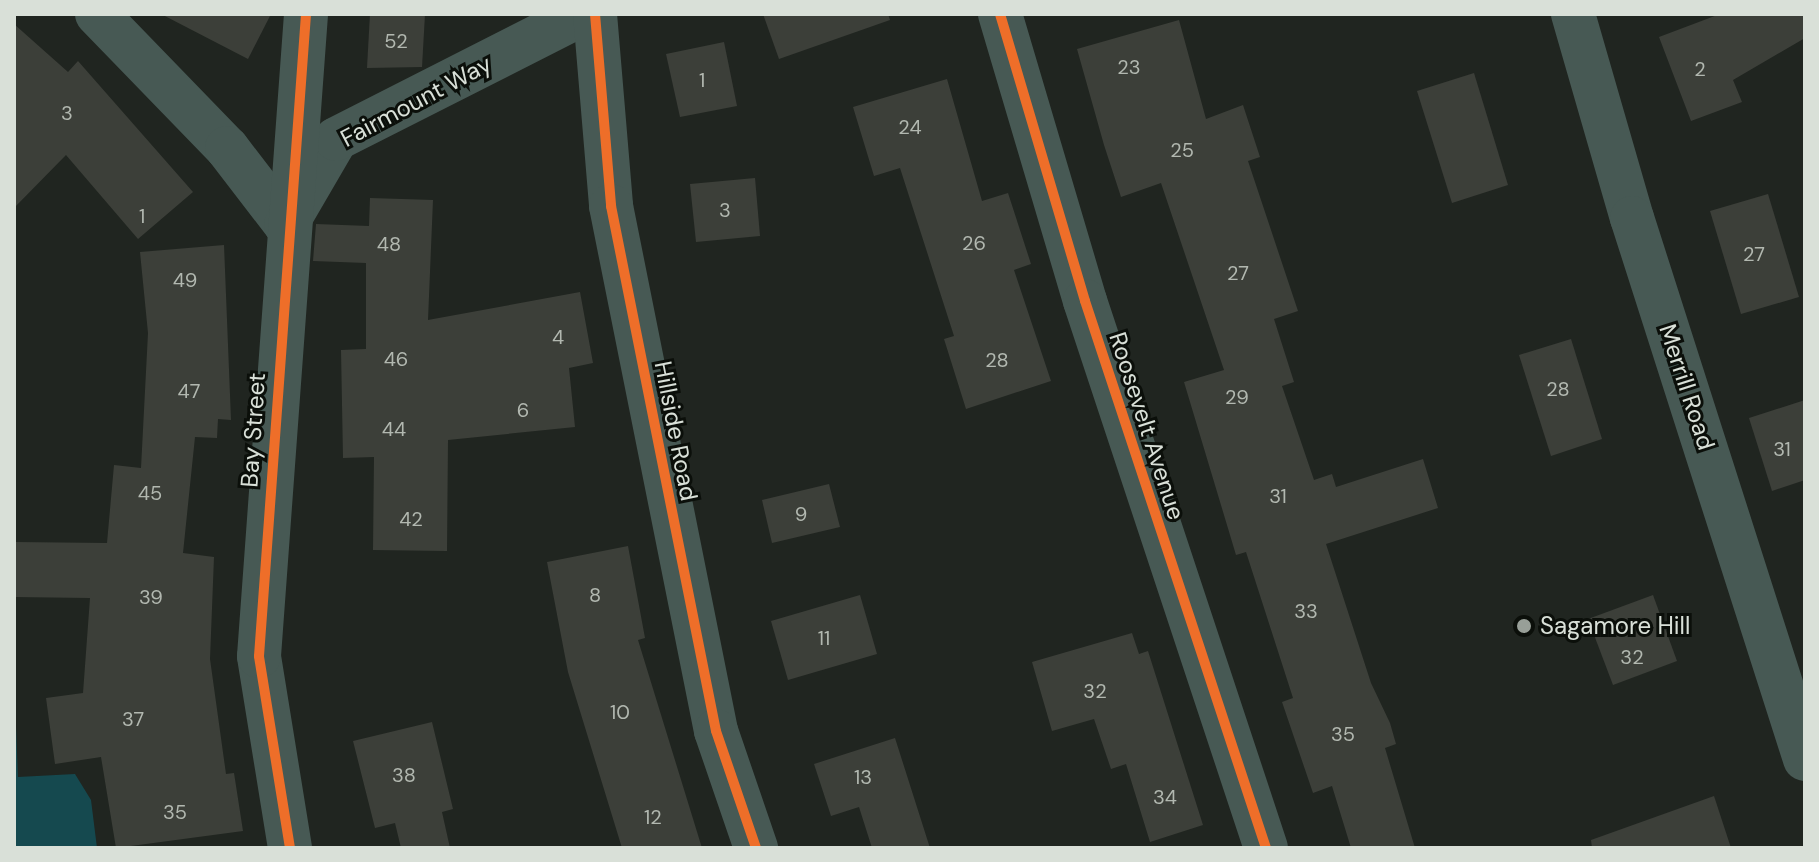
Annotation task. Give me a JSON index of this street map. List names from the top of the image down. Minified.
{"streets":{"street":["Fairmount Way","Merrill Road","Roosevelt Avenue","Bay Street","Hillside Road"]},"crossings":[["Fairmount Way","Bay Street"]],"places":["Sagamore Hill"],"house_numbers":["52","23","2","1","3","24","25","3","1","26","48","27","27","49","4","46","28","28","47","29","6","44","31","45","31","9","42","8","39","33","11","32","32","10","37","35","38","13","34","35","12"]}
